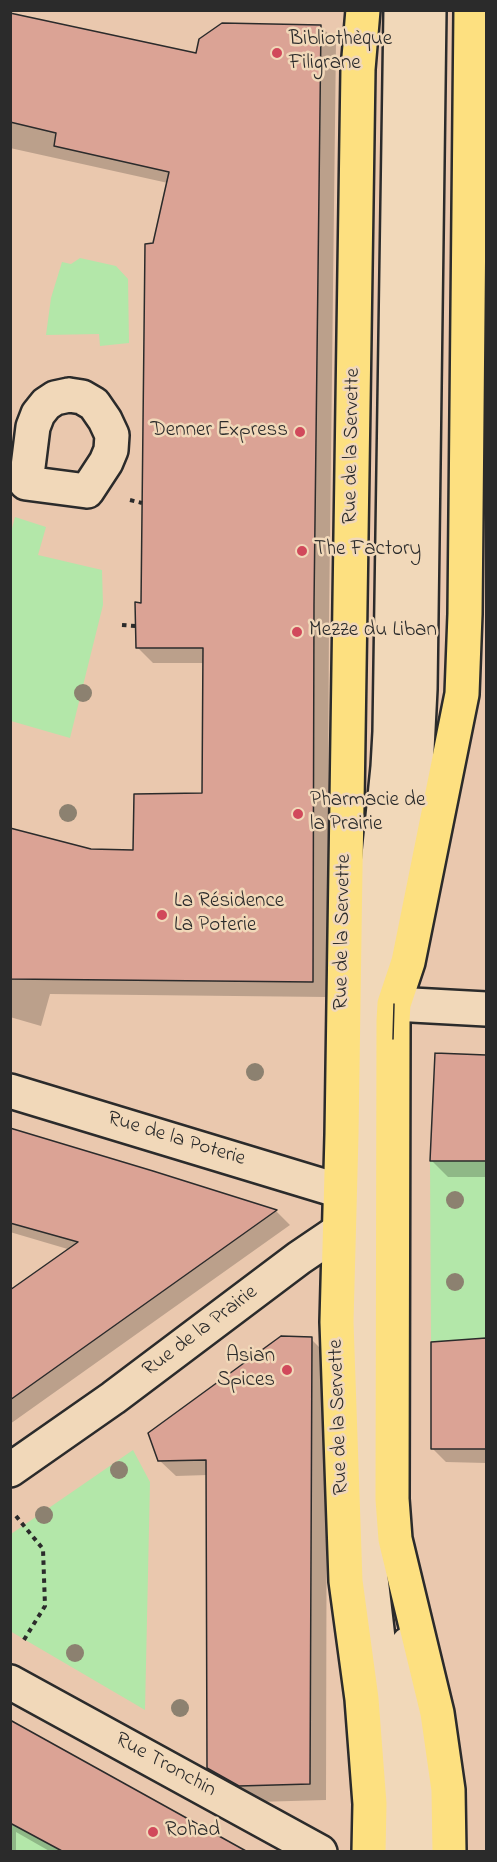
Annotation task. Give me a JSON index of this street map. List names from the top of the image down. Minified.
{"streets":{"main road":["Rue de la Servette"],"street":["Rue de la Poterie","Rue de la Prairie","Rue Tronchin"]},"crossings":[["Rue de la Servette","Rue de la Poterie"],["Rue de la Servette","Rue de la Prairie"]],"places":["Bibliothèque Filigrane","Denner Express","The Factory","Mezze du Liban","Pharmacie de la Prairie","La Résidence La Poterie","Asian Spices","Rohad"]}
